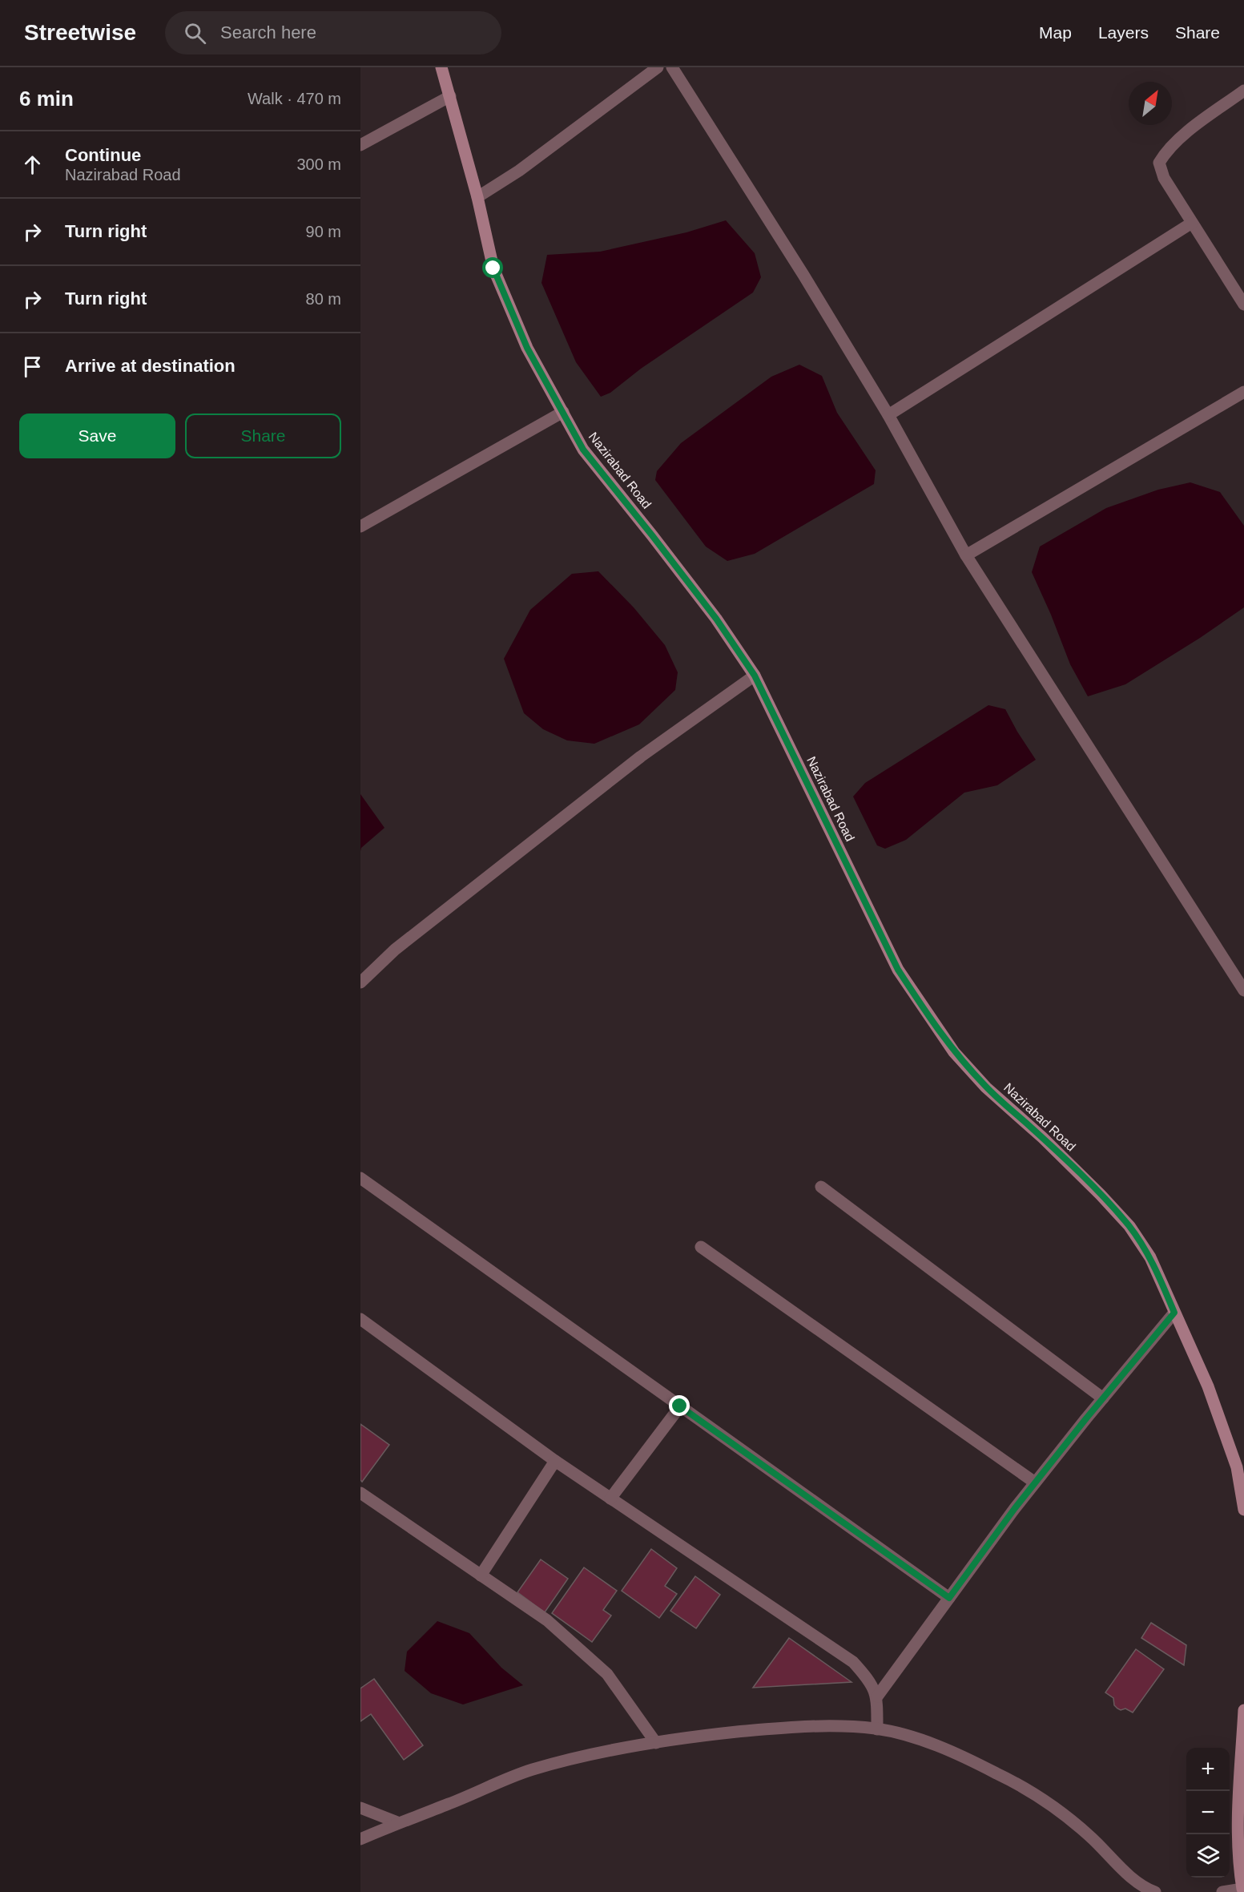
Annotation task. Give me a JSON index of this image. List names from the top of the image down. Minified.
{"streets":{"main road":["Nazirabad Road"]},"north":"top right","page":{"header":"Streetwise","search":"Search here","nav":["Map","Layers","Share"],"heading":["6 min","Walk · 470 m"],"list":[["Continue","Nazirabad Road","300 m"],["Turn right","90 m"],["Turn right","80 m"],"Arrive at destination"],"buttons":["Save","Share"],"map_buttons":["+","−"]}}
